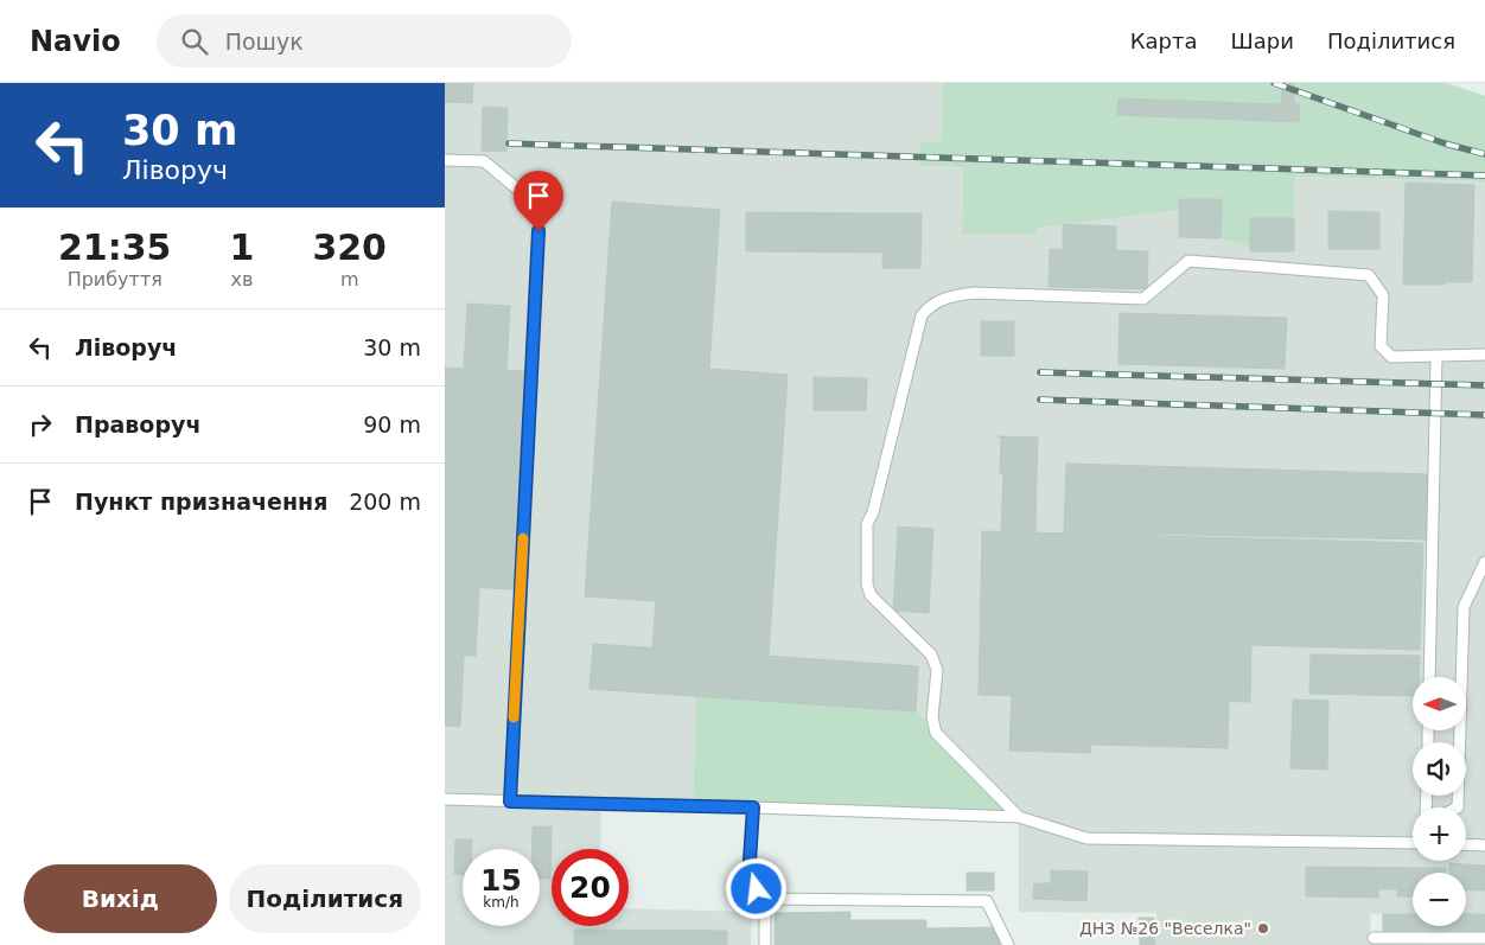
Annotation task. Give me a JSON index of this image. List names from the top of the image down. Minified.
{"places":["ДНЗ №26 \"Веселка\""],"north":"left","page":{"header":"Navio","search":"Пошук","nav":["Карта","Шари","Поділитися"],"turn":["30 m","Ліворуч"],"eta":["21:35","Прибуття","1","хв","320","m"],"list":[{"name":"Ліворуч","value":"30 m"},{"name":"Праворуч","value":"90 m"},{"name":"Пункт призначення","value":"200 m"}],"map_buttons":["+","−"],"speed":"15 km/h","limit":"20","buttons":["Вихід","Поділитися"]}}
